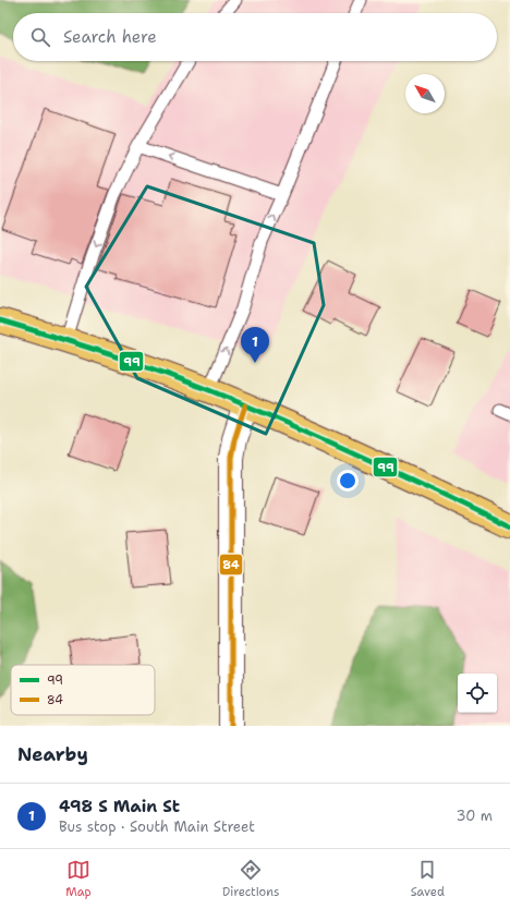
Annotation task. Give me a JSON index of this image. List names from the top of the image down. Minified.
{"lines":["transit line 99","transit line 84"],"legend":["99","84"],"north":"top left","page":{"search":"Search here","pins":"1","heading":"Nearby","list":[{"mark":"1","name":"498 S Main St","note":"Bus stop · South Main Street","value":"30 m"}],"nav":["Map","Directions","Saved"]}}
